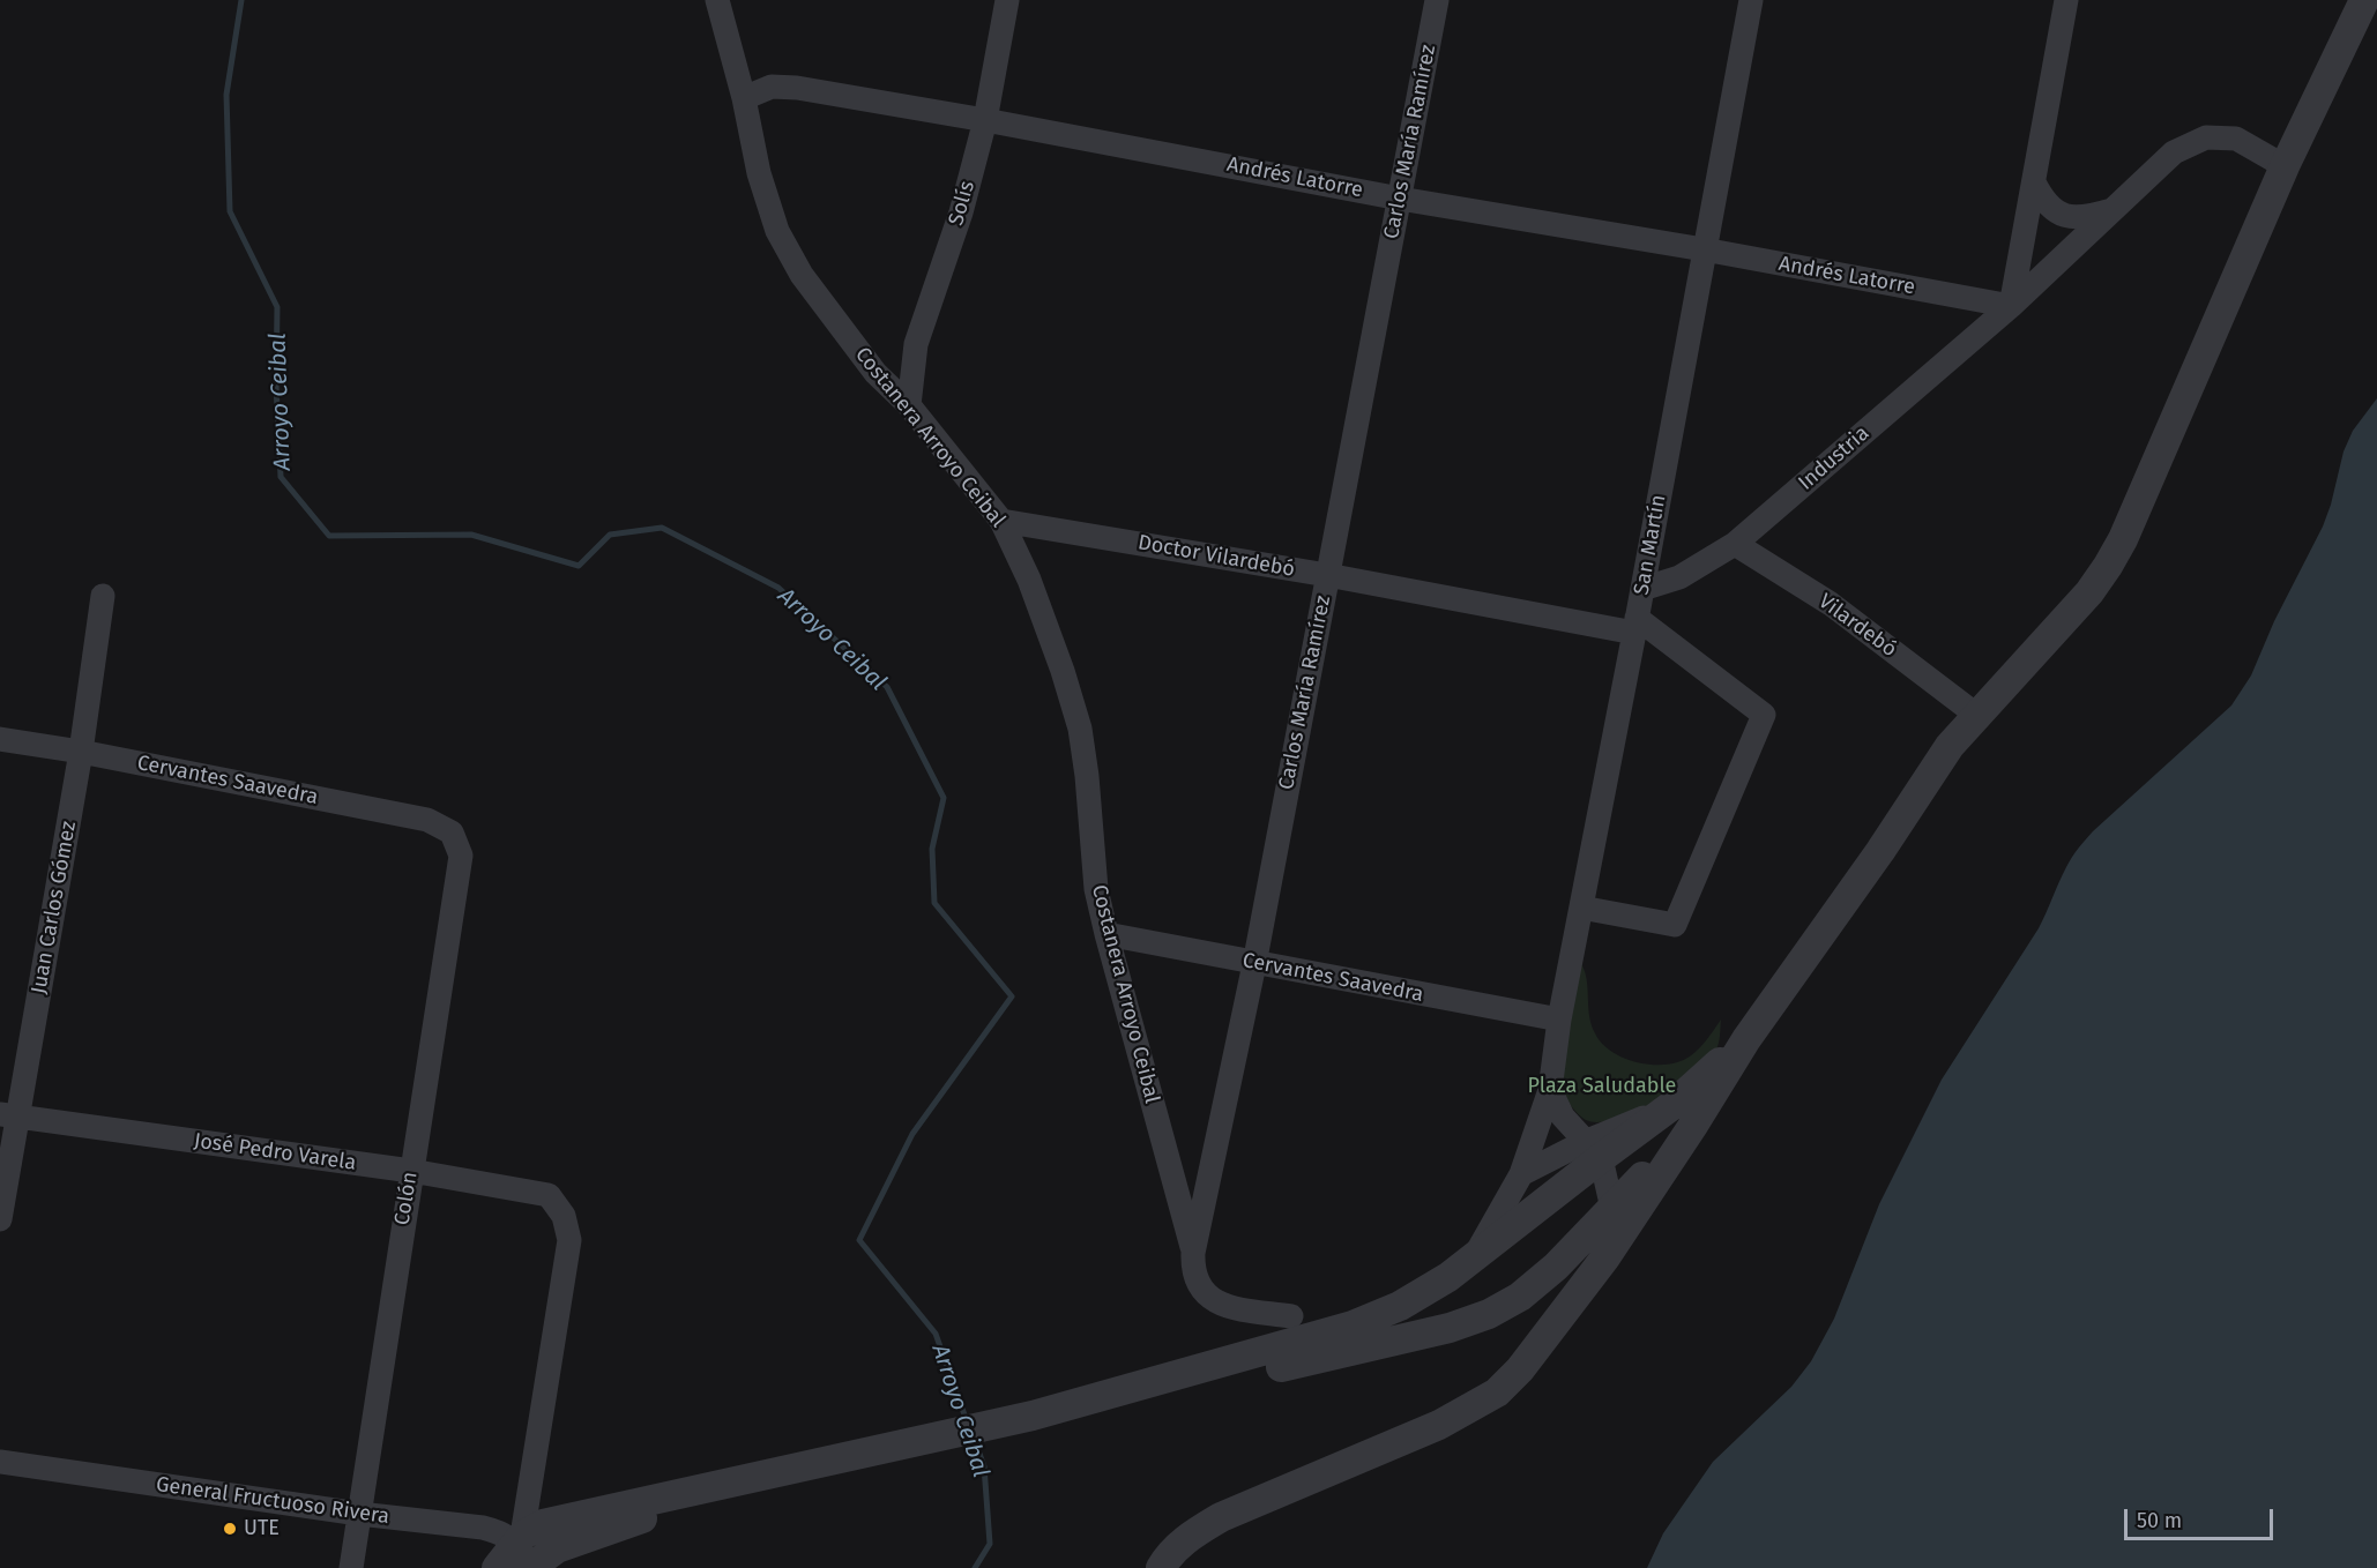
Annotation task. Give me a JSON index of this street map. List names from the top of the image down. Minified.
{"streets":{"street":["Carlos María Ramírez","Andrés Latorre","Solís","Costanera Arroyo Ceibal","Industria","San Martín","Doctor Vilardebó","Vilardebó","Cervantes Saavedra","Juan Carlos Gómez","José Pedro Varela","Colón","General Fructuoso Rivera"]},"crossings":[["Carlos María Ramírez","Andrés Latorre"],["Carlos María Ramírez","Costanera Arroyo Ceibal"],["Carlos María Ramírez","Doctor Vilardebó"],["Carlos María Ramírez","Cervantes Saavedra"],["Andrés Latorre","Solís"],["Andrés Latorre","Costanera Arroyo Ceibal"],["Andrés Latorre","Industria"],["Andrés Latorre","San Martín"],["Solís","Costanera Arroyo Ceibal"],["Costanera Arroyo Ceibal","Doctor Vilardebó"],["Costanera Arroyo Ceibal","Cervantes Saavedra"],["Industria","San Martín"],["Industria","Vilardebó"],["San Martín","Doctor Vilardebó"],["San Martín","Cervantes Saavedra"],["Cervantes Saavedra","Juan Carlos Gómez"],["Cervantes Saavedra","Colón"],["Juan Carlos Gómez","José Pedro Varela"],["José Pedro Varela","Colón"],["José Pedro Varela","General Fructuoso Rivera"],["Colón","General Fructuoso Rivera"]],"water":["Arroyo Ceibal"],"parks":["Plaza Saludable"],"places":["UTE"],"scale_bar":"50 m"}
